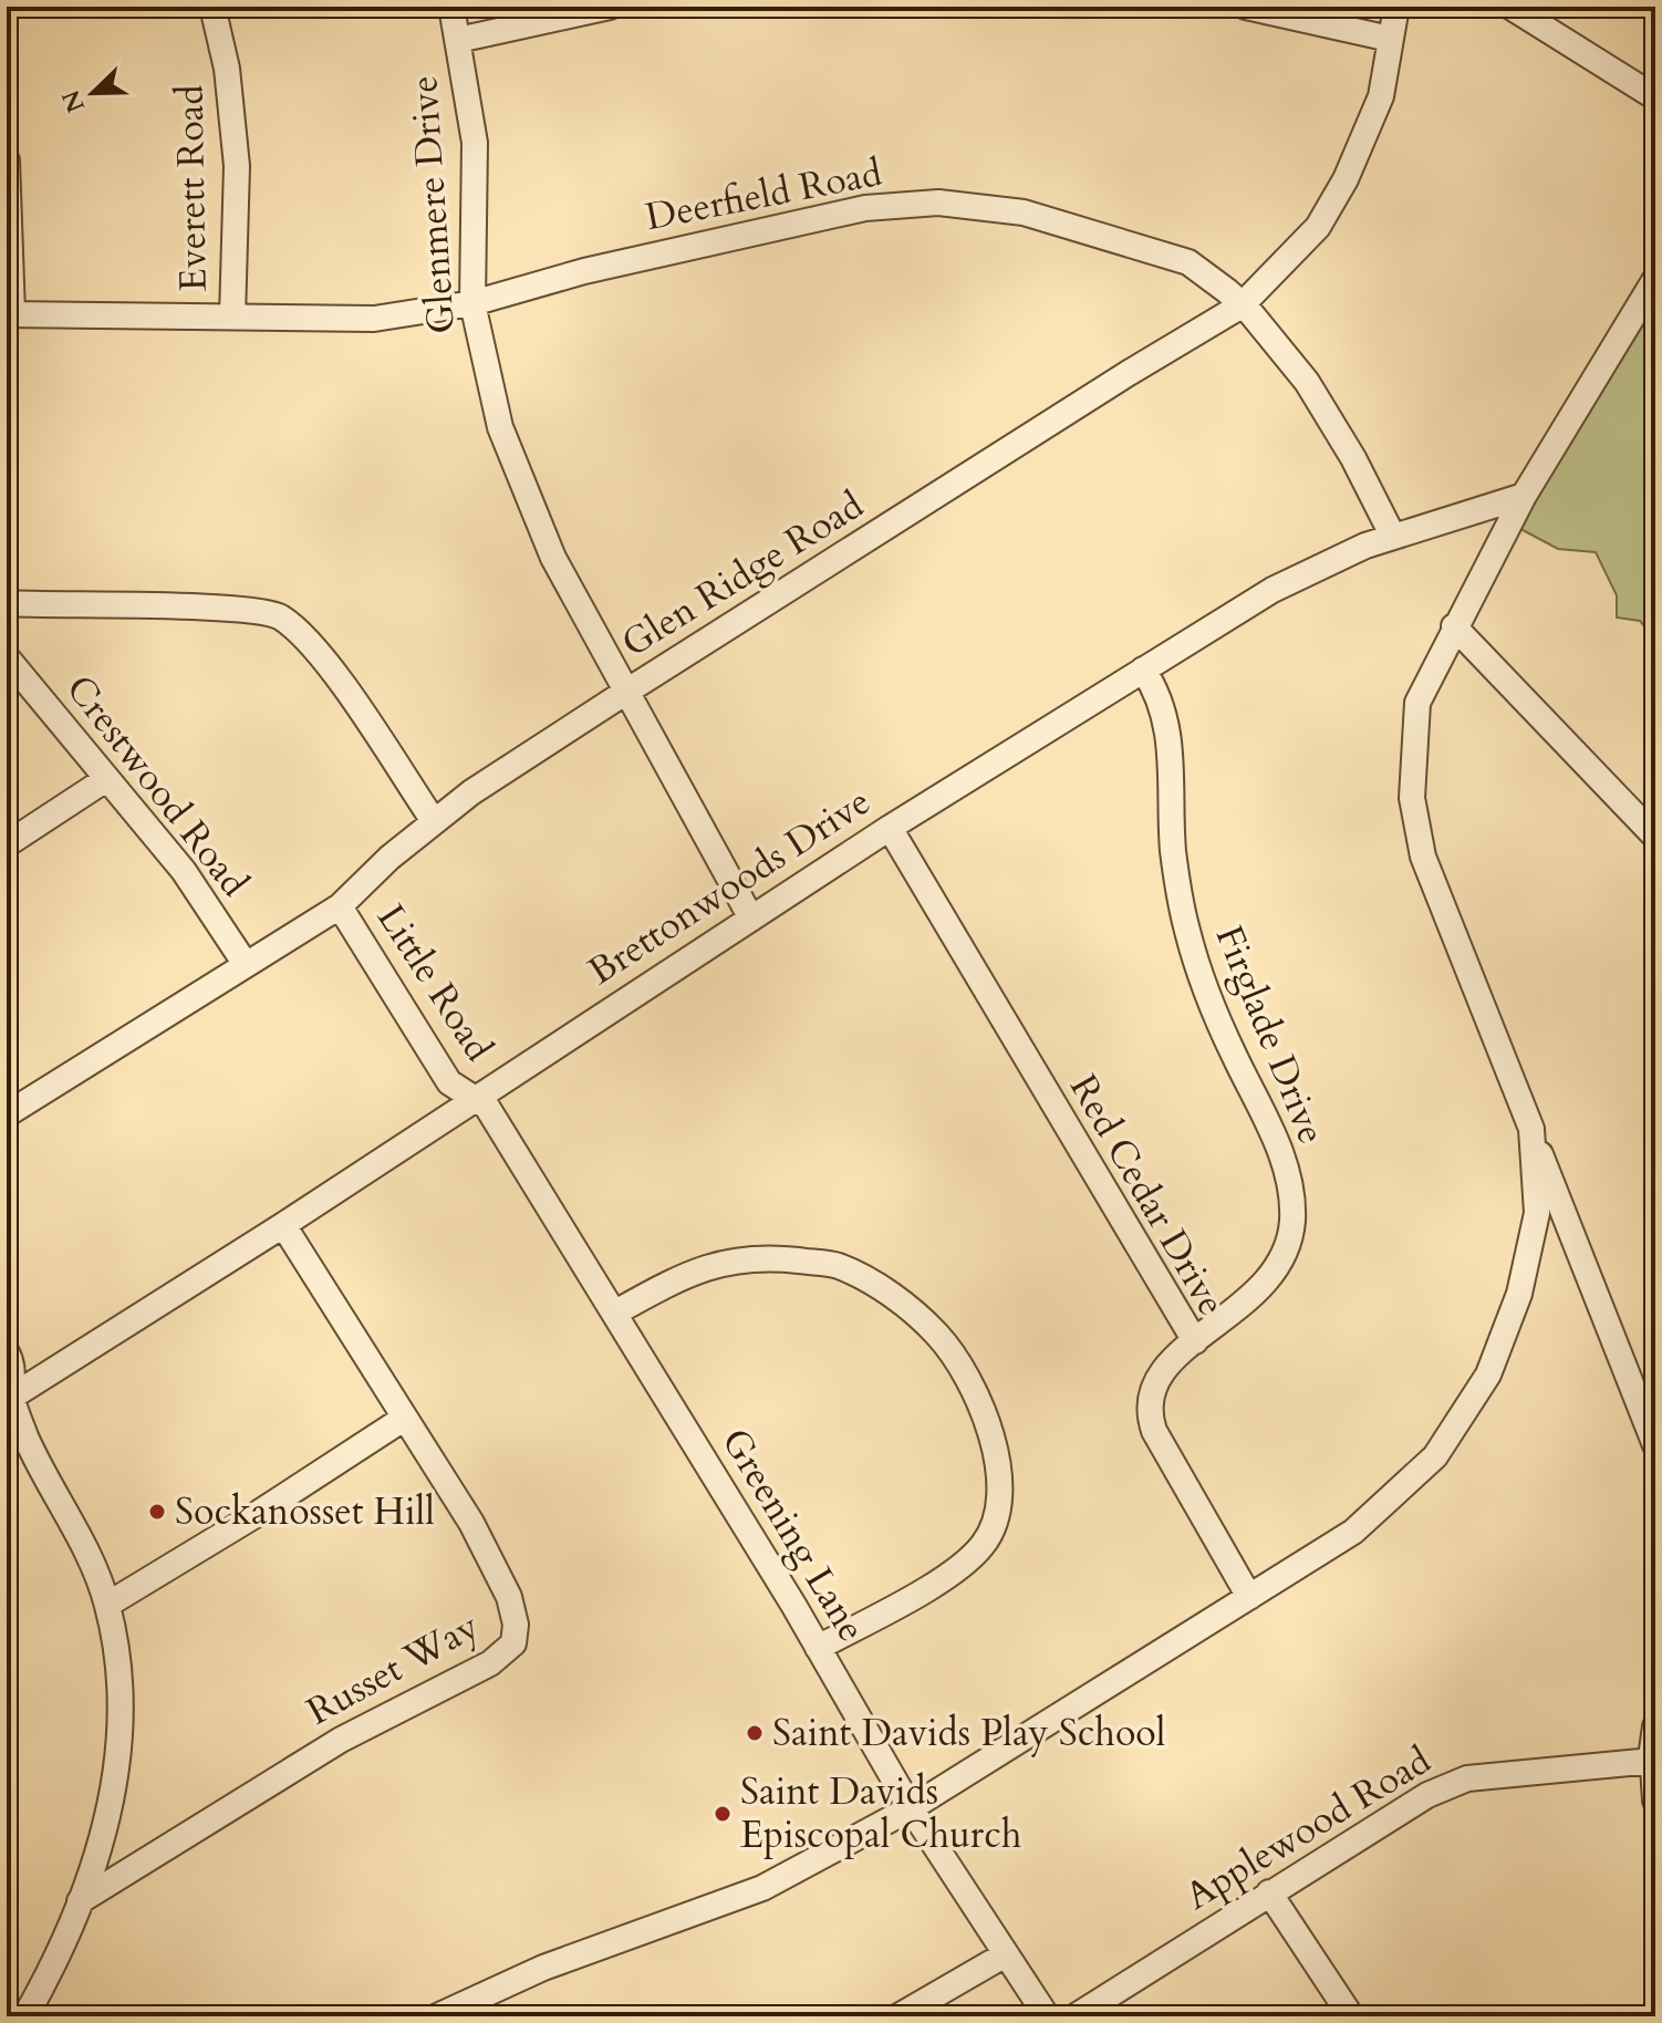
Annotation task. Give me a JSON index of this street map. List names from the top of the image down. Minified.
{"streets":{"street":["Everett Road","Deerfield Road","Glenmere Drive","Glen Ridge Road","Crestwood Road","Brettonwoods Drive","Little Road","Firglade Drive","Red Cedar Drive","Greening Lane","Russet Way","Applewood Road"]},"crossings":[["Everett Road","Deerfield Road"],["Deerfield Road","Glenmere Drive"],["Deerfield Road","Glen Ridge Road"],["Deerfield Road","Brettonwoods Drive"],["Glenmere Drive","Glen Ridge Road"],["Glenmere Drive","Brettonwoods Drive"],["Glen Ridge Road","Crestwood Road"],["Glen Ridge Road","Little Road"],["Brettonwoods Drive","Little Road"],["Brettonwoods Drive","Firglade Drive"],["Brettonwoods Drive","Red Cedar Drive"],["Brettonwoods Drive","Greening Lane"],["Brettonwoods Drive","Russet Way"],["Little Road","Greening Lane"],["Firglade Drive","Red Cedar Drive"]],"places":["Sockanosset Hill","Saint Davids Play School","Saint Davids Episcopal Church"],"north":"bottom left"}
